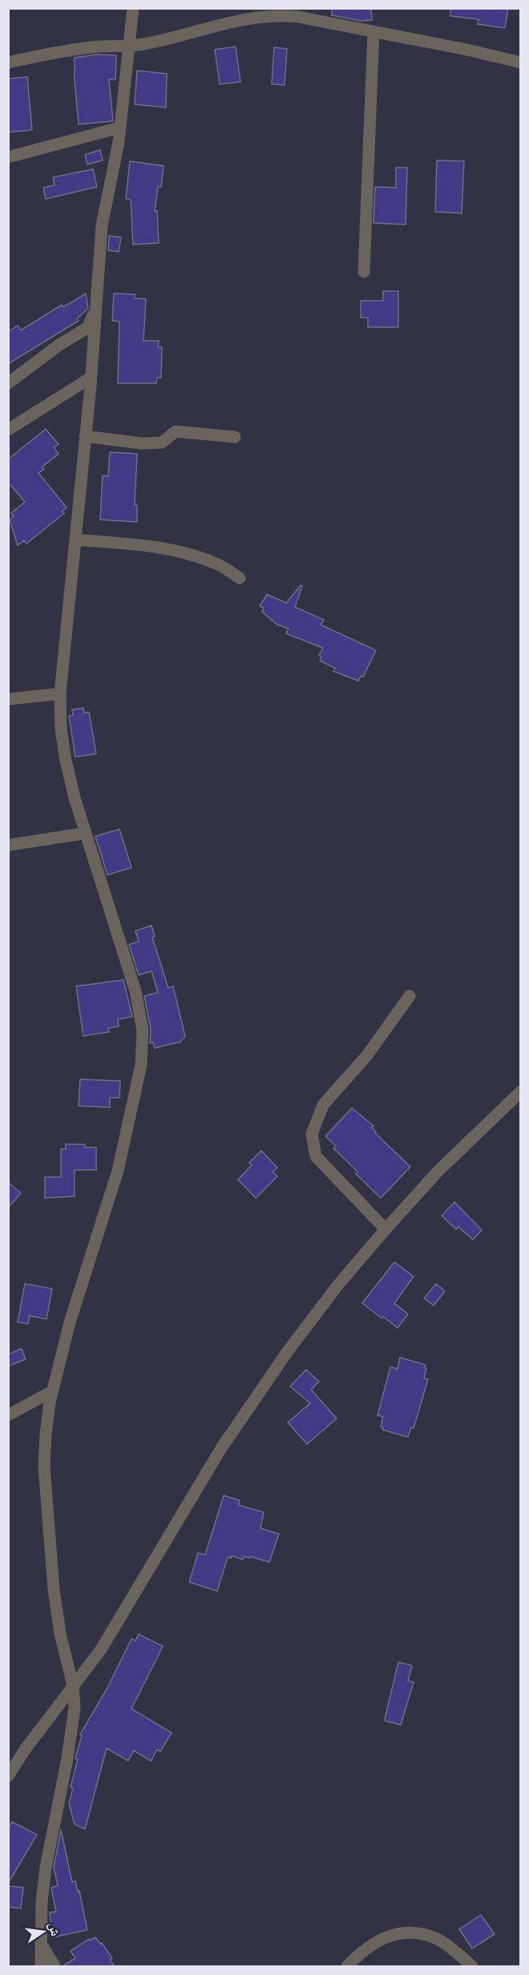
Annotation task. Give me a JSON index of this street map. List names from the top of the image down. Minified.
{"north":"right"}
